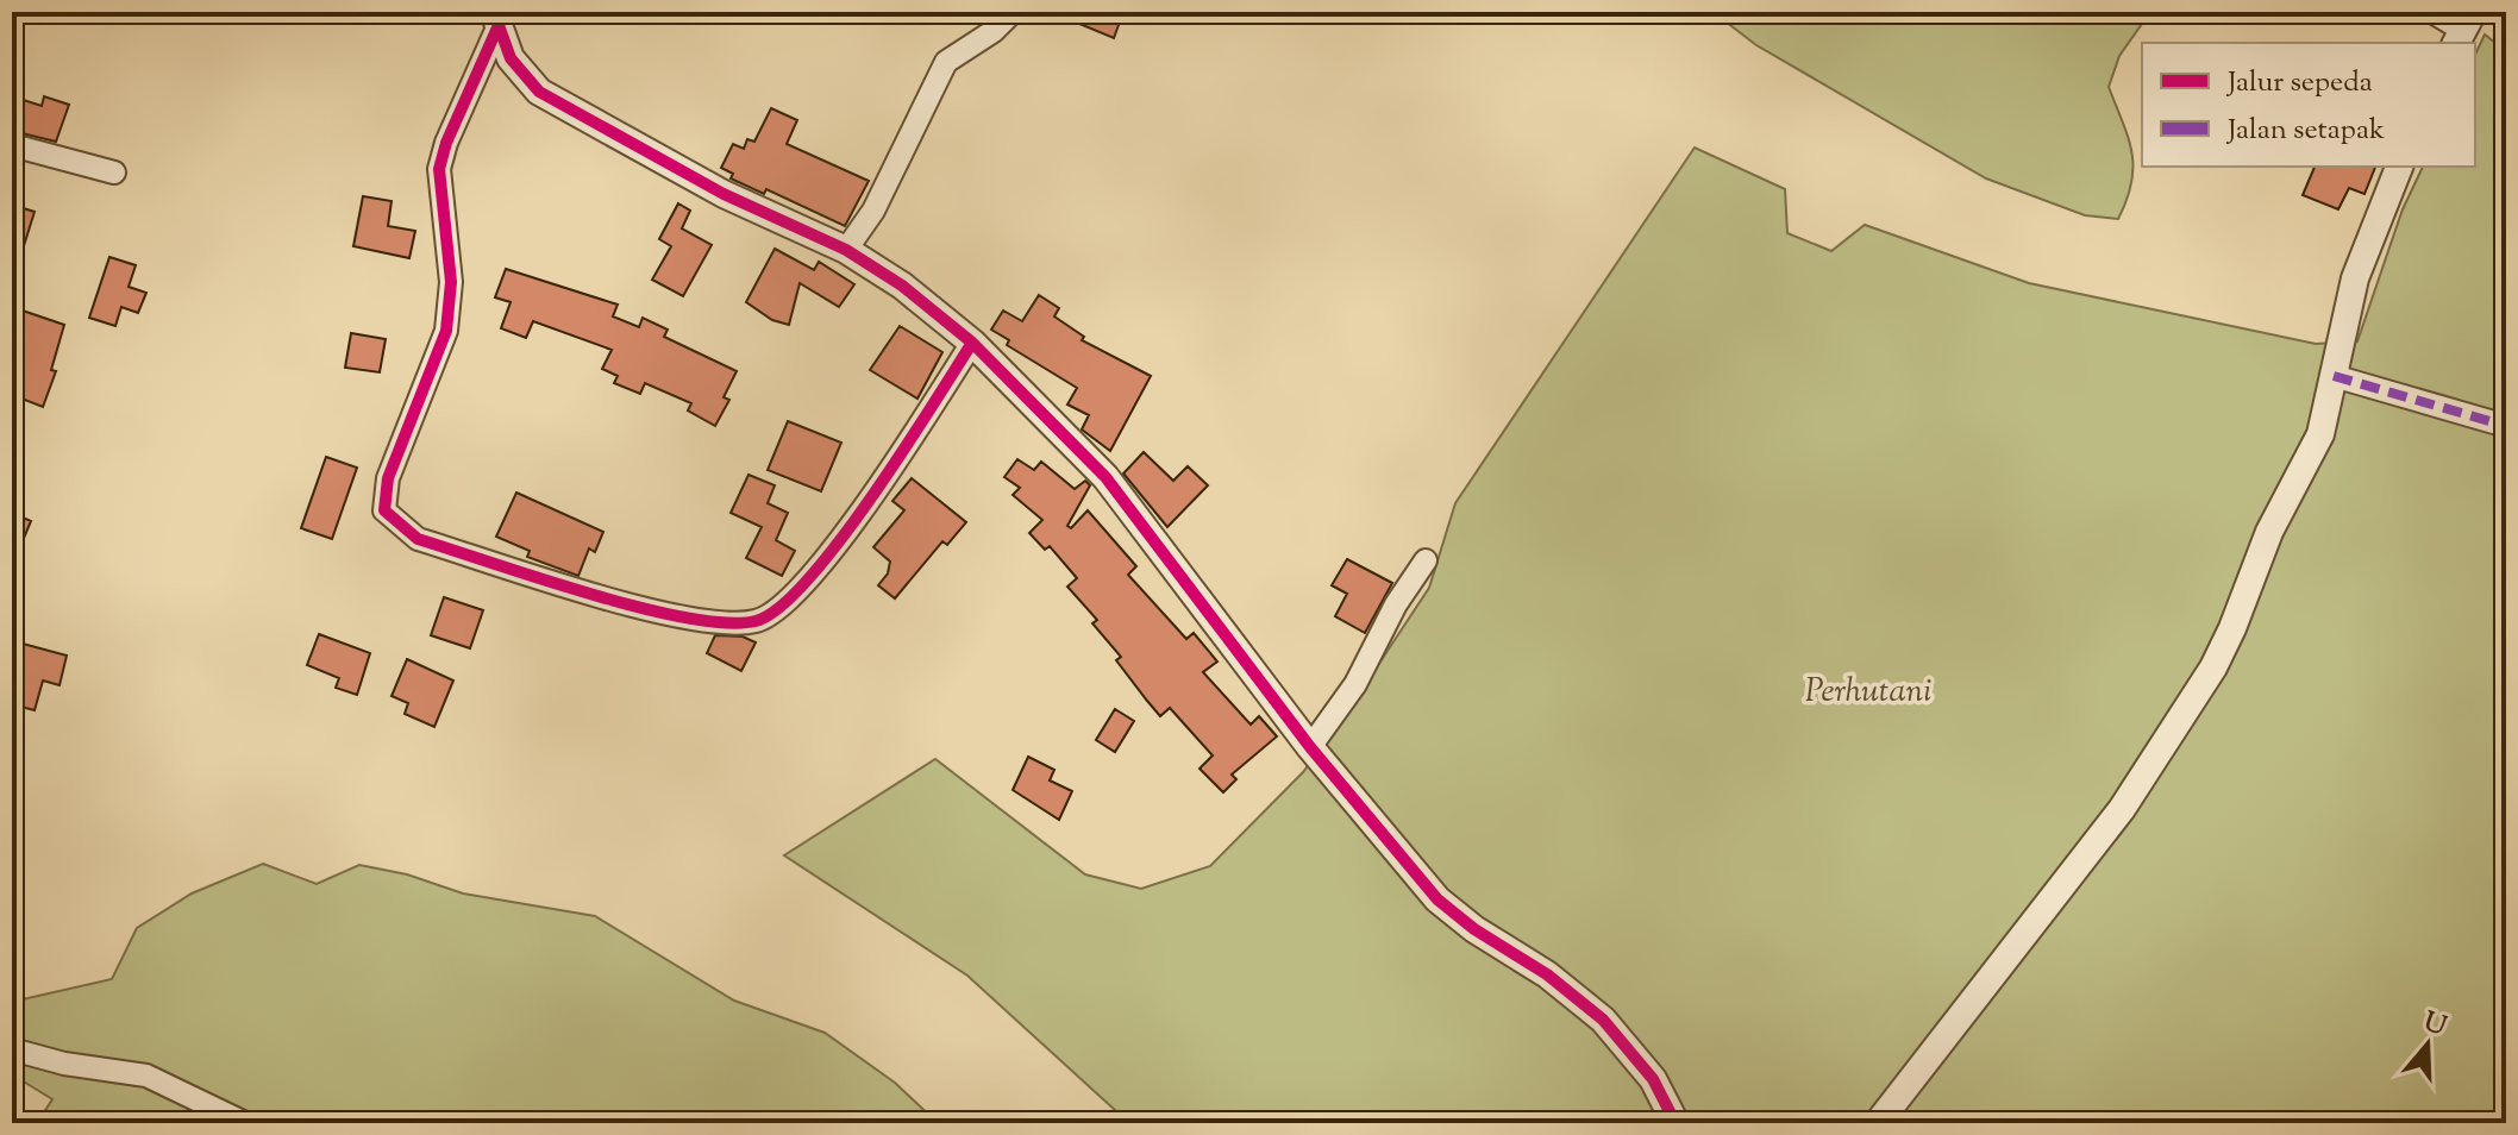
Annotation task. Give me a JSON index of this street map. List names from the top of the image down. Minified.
{"parks":["Perhutani"],"legend":["Jalur sepeda","Jalan setapak"],"north":"top"}
